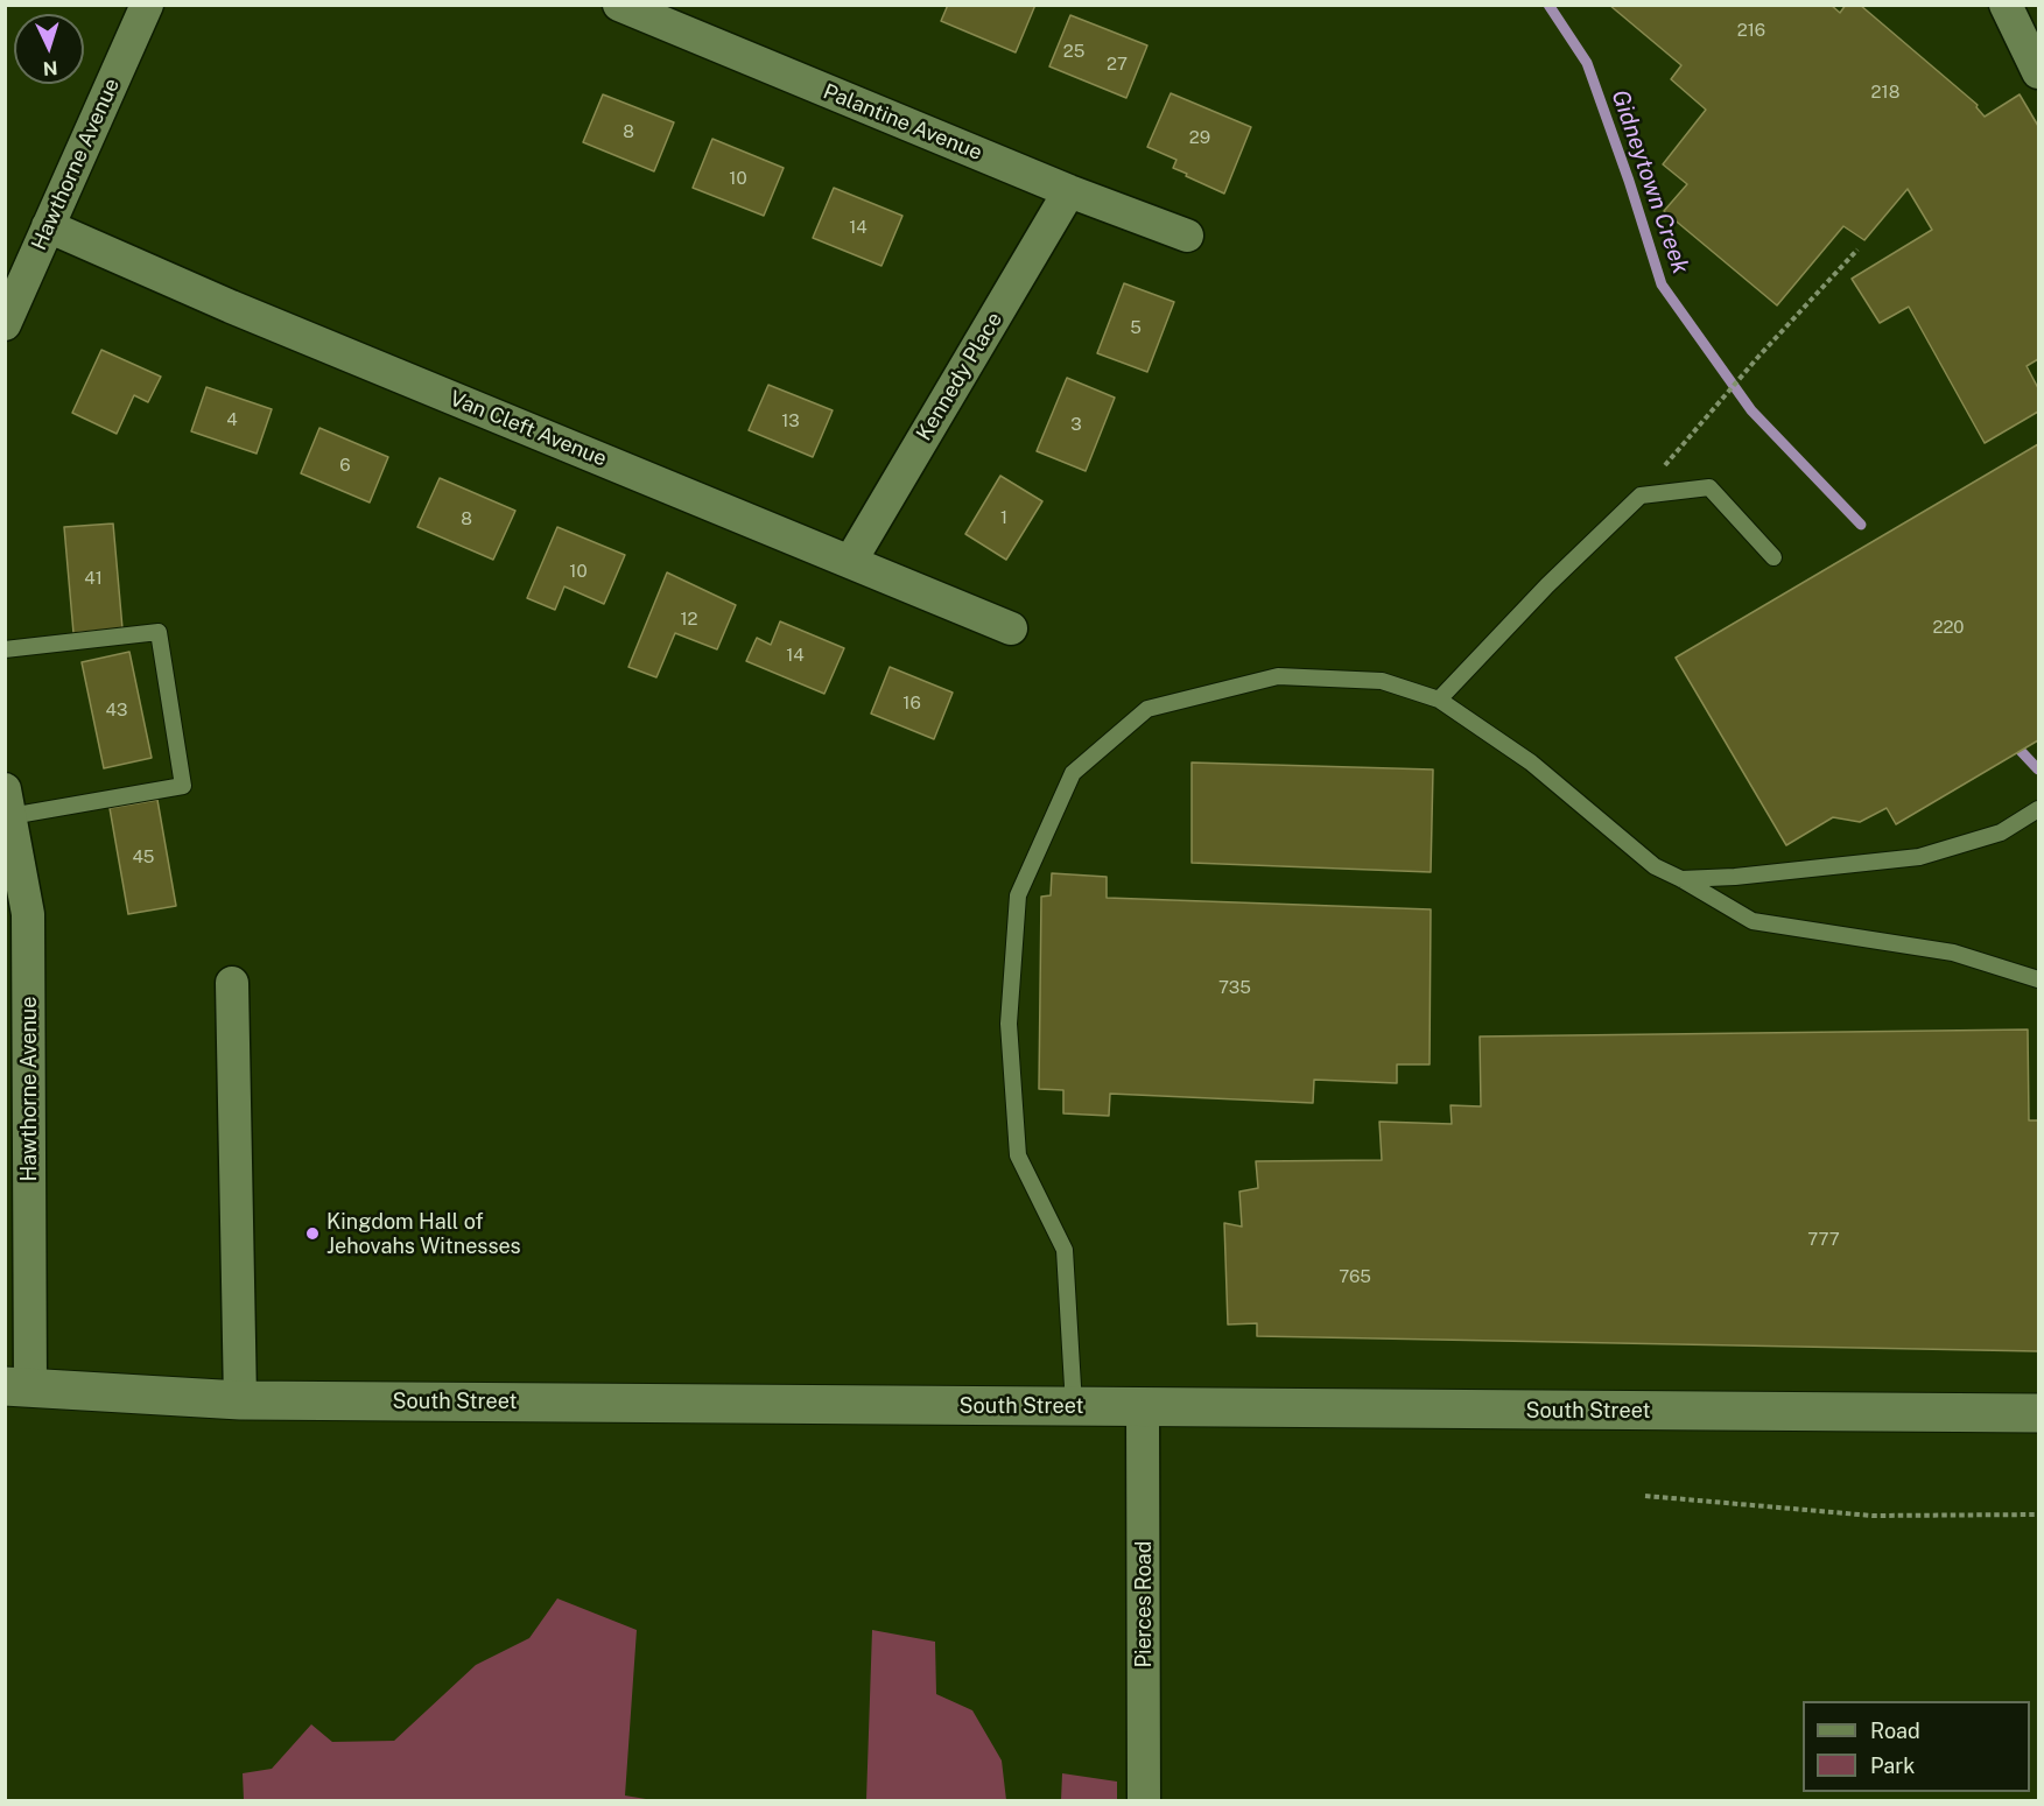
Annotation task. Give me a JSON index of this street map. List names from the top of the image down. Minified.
{"streets":{"street":["Palantine Avenue","Hawthorne Avenue","Kennedy Place","Van Cleft Avenue","South Street","Pierces Road"]},"crossings":[["Palantine Avenue","Kennedy Place"],["Hawthorne Avenue","Van Cleft Avenue"],["Hawthorne Avenue","South Street"],["Kennedy Place","Van Cleft Avenue"],["South Street","Pierces Road"]],"water":["Gidneytown Creek"],"places":["Kingdom Hall of Jehovahs Witnesses"],"house_numbers":["216","25","27","218","8","29","10","14","5","4","13","3","6","1","8","10","41","12","220","14","16","43","45","735","777","765"],"legend":["Road","Park"],"north":"bottom"}
